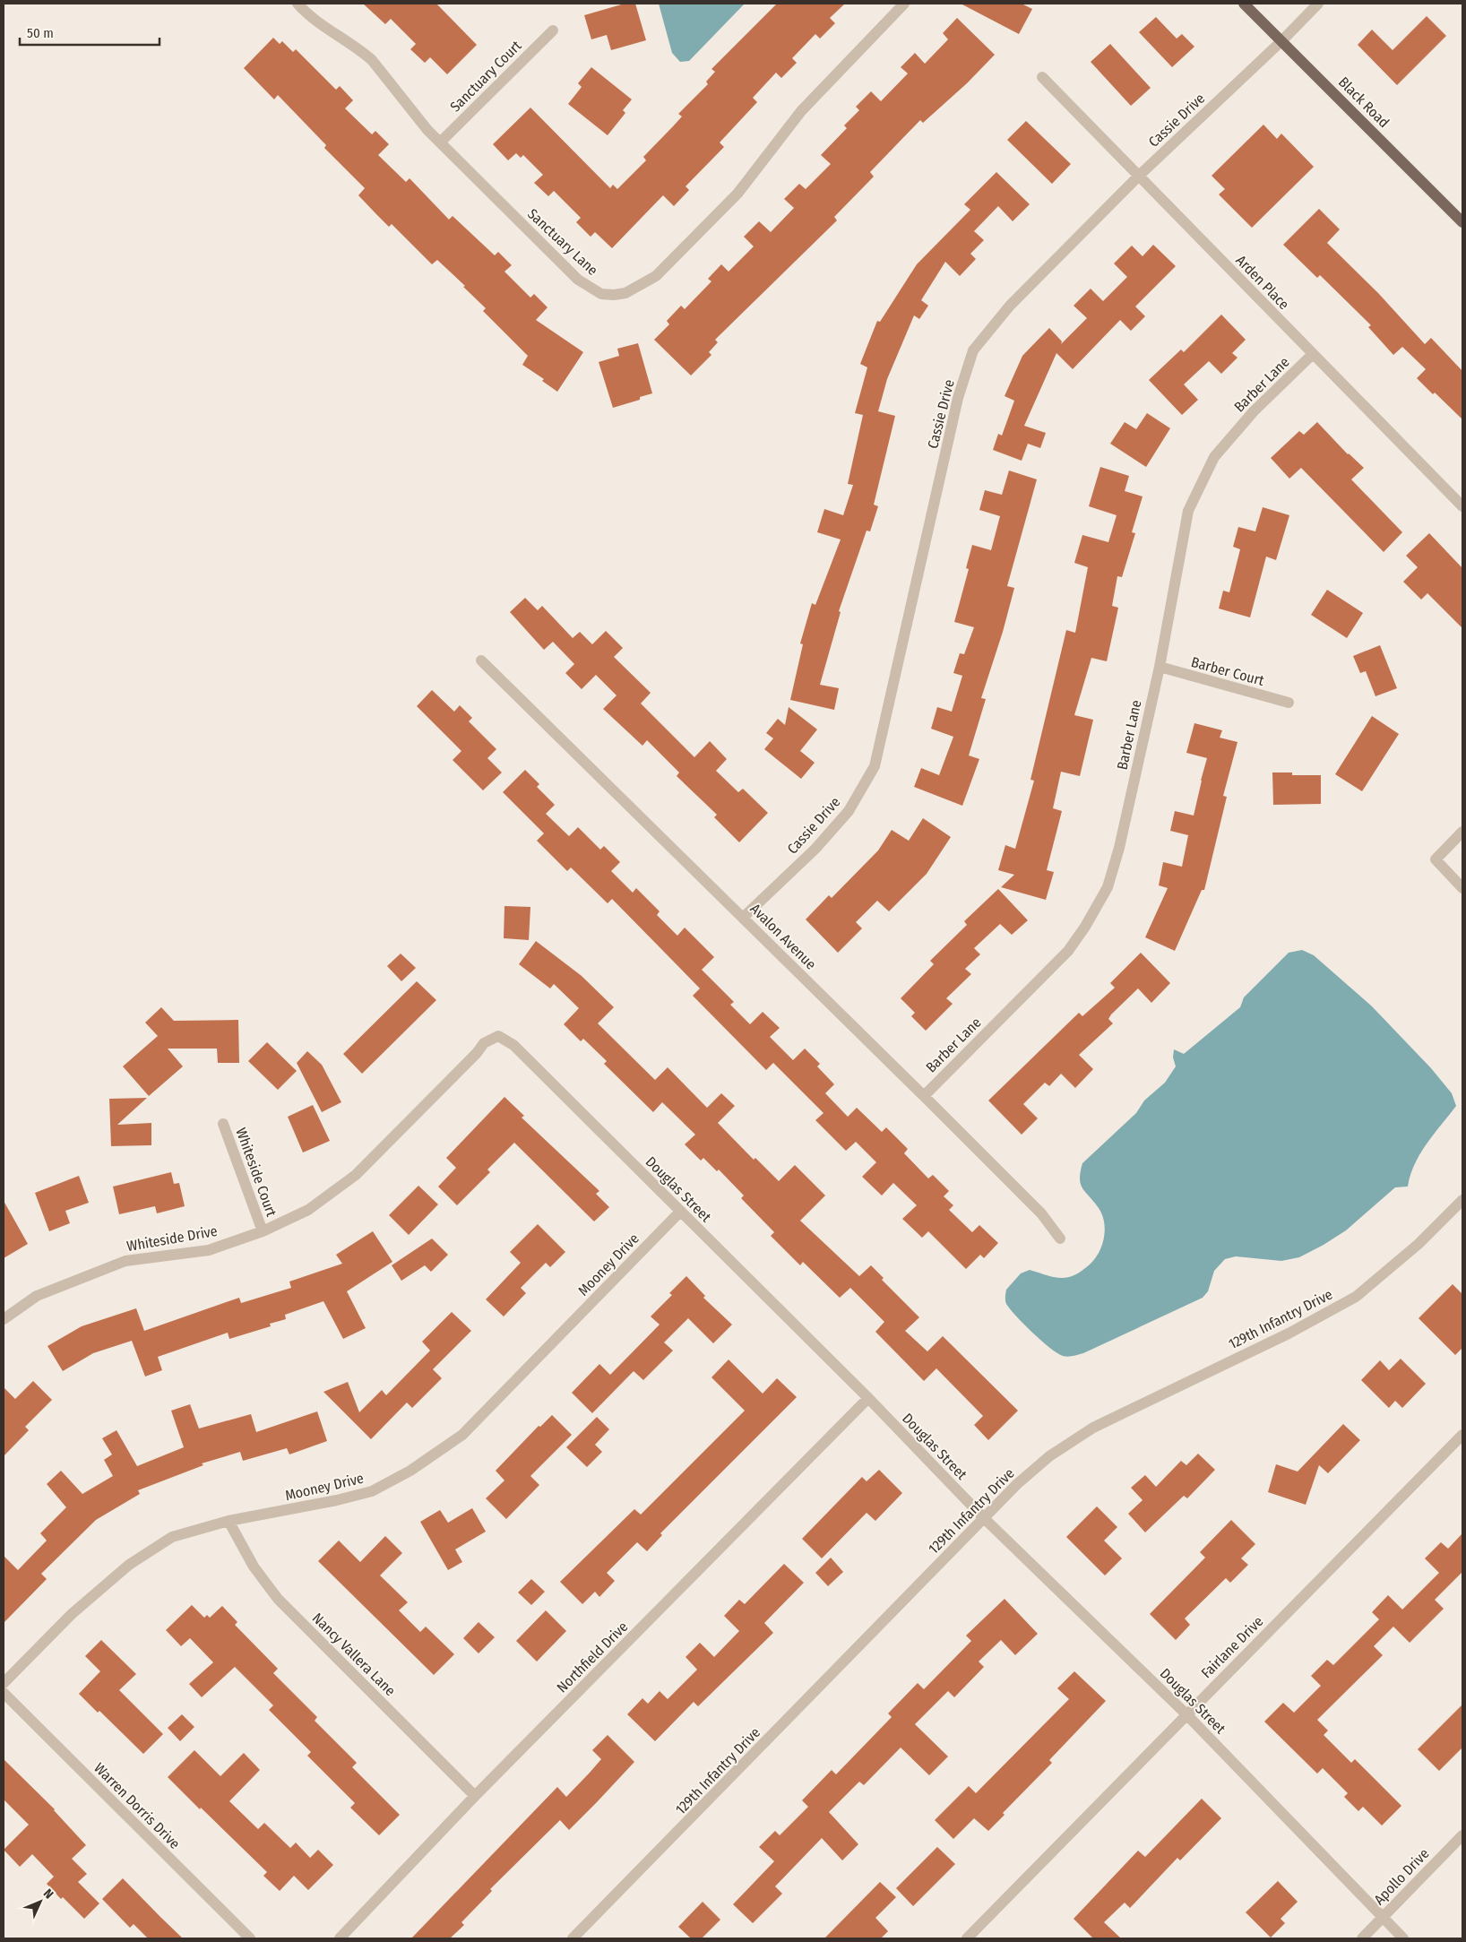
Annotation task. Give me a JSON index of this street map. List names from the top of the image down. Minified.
{"streets":{"main road":["Black Road"],"street":["Sanctuary Court","Cassie Drive","Sanctuary Lane","Arden Place","Barber Lane","Barber Court","Avalon Avenue","Whiteside Court","Douglas Street","Whiteside Drive","Mooney Drive","129th Infantry Drive","Fairlane Drive","Nancy Vallera Lane","Northfield Drive","Warren Dorris Drive","Apollo Drive"]},"crossings":[["Sanctuary Court","Sanctuary Lane"],["Black Road","Cassie Drive"],["Cassie Drive","Arden Place"],["Cassie Drive","Avalon Avenue"],["Arden Place","Barber Lane"],["Barber Lane","Barber Court"],["Barber Lane","Avalon Avenue"],["Whiteside Court","Whiteside Drive"],["Douglas Street","Whiteside Drive"],["Douglas Street","Mooney Drive"],["Douglas Street","129th Infantry Drive"],["Douglas Street","Fairlane Drive"],["Douglas Street","Northfield Drive"],["Douglas Street","Apollo Drive"],["Mooney Drive","Nancy Vallera Lane"],["Nancy Vallera Lane","Northfield Drive"]],"scale_bar":"50 m","north":"top right"}
